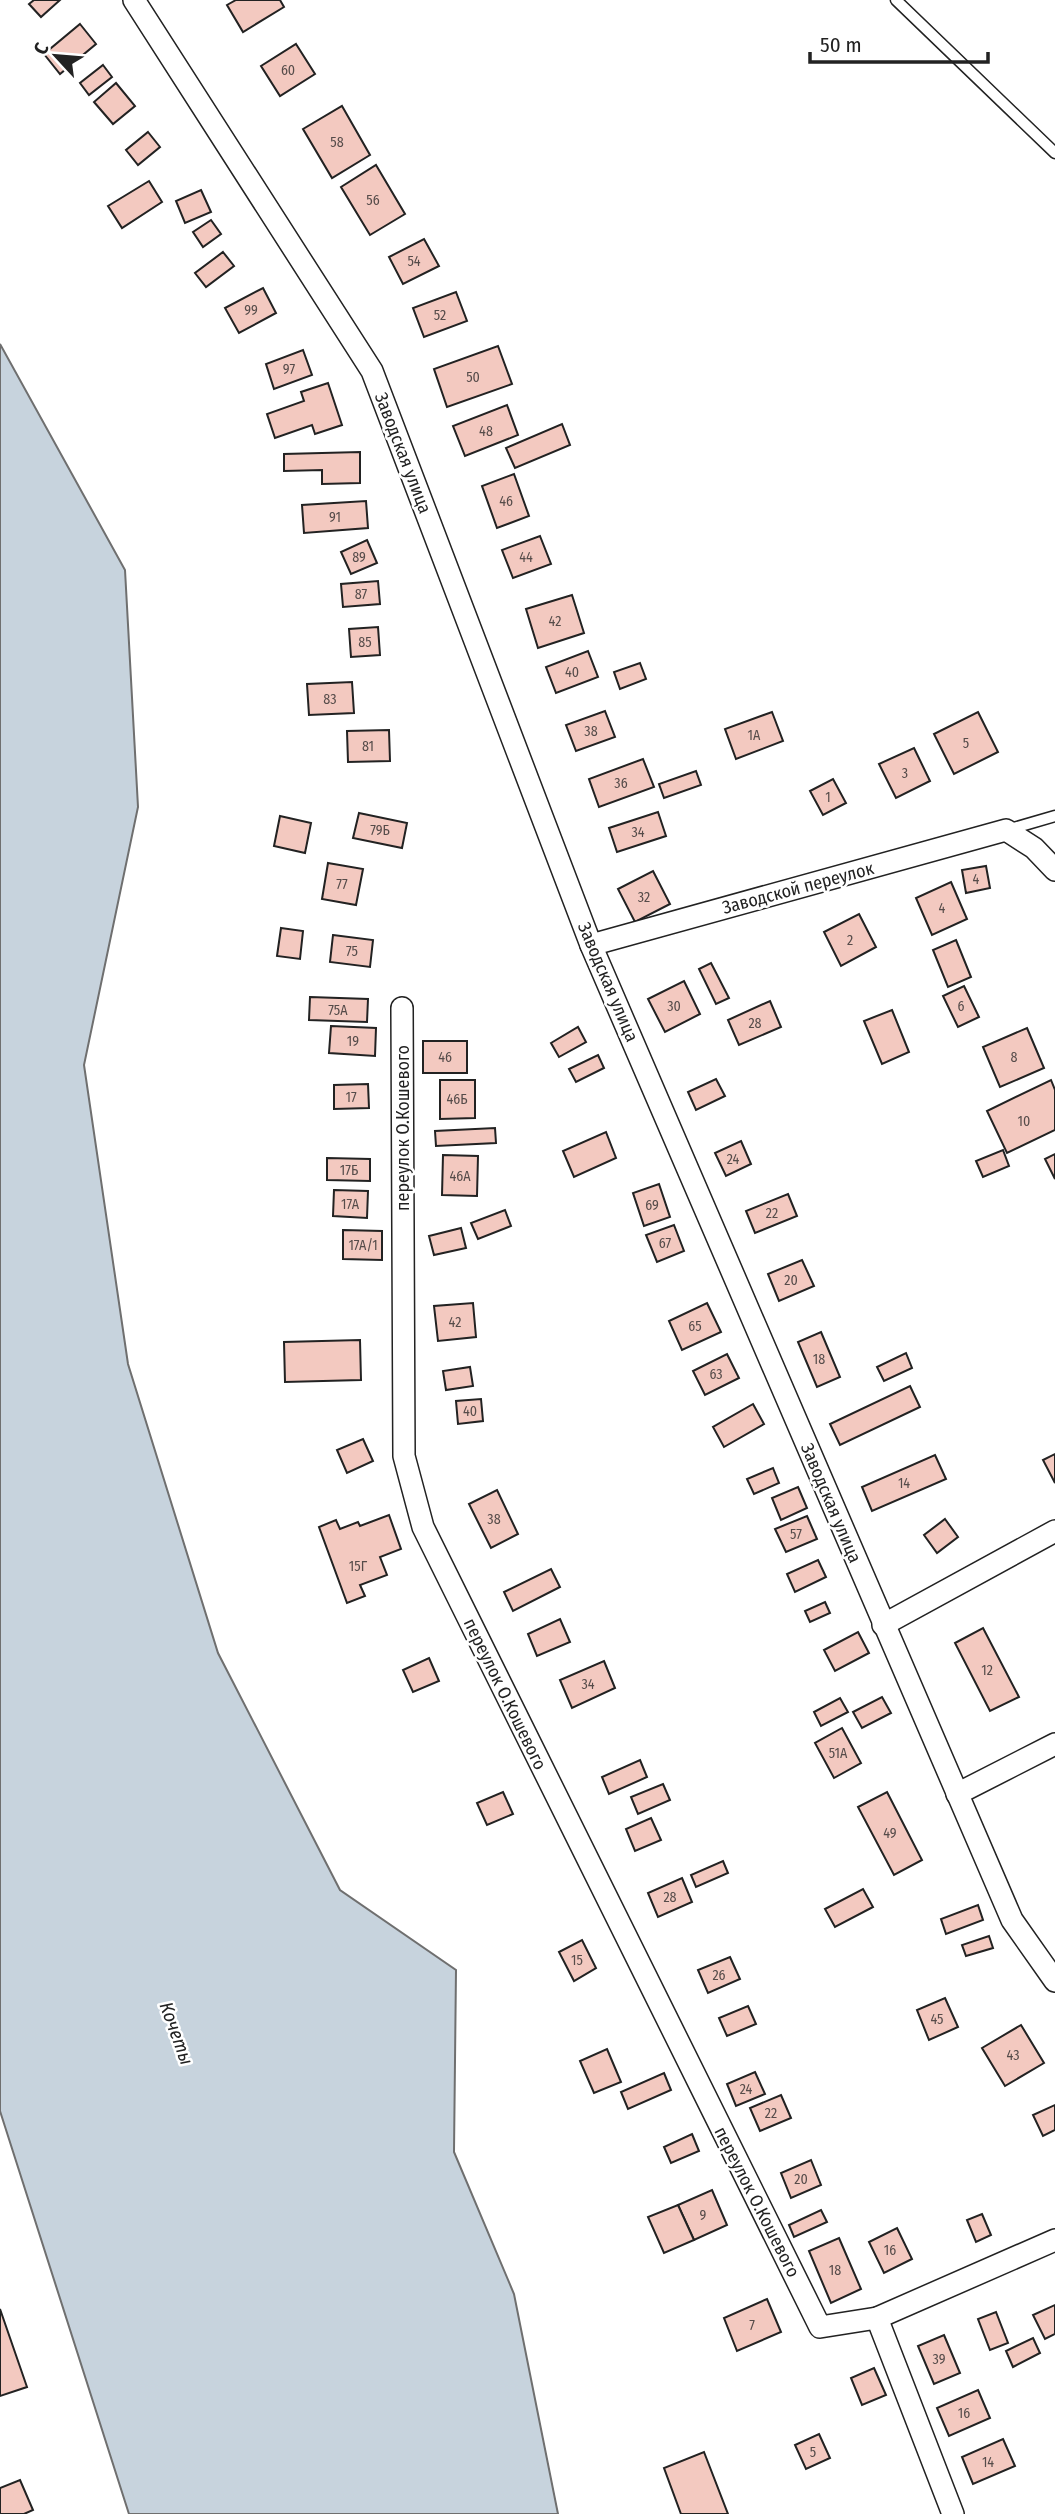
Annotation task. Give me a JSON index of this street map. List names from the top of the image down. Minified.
{"streets":{"street":["Заводская улица","Заводской переулок","переулок О.Кошевого"]},"crossings":[["Заводская улица","Заводской переулок"]],"water":["Кочеты"],"house_numbers":["60","58","56","54","99","52","97","50","48","46","91","89","44","87","42","85","40","83","38","1А","5","81","3","36","1","79Б","34","4","77","32","4","2","75","30","6","75А","28","19","46","8","17","46Б","10","24","17Б","46А","17А","69","22","67","17А/1","20","42","65","18","63","40","14","38","57","15Г","12","34","51А","49","28","15","26","45","43","24","22","20","9","16","18","7","39","16","5","14"],"scale_bar":"50 m","north":"top left"}
